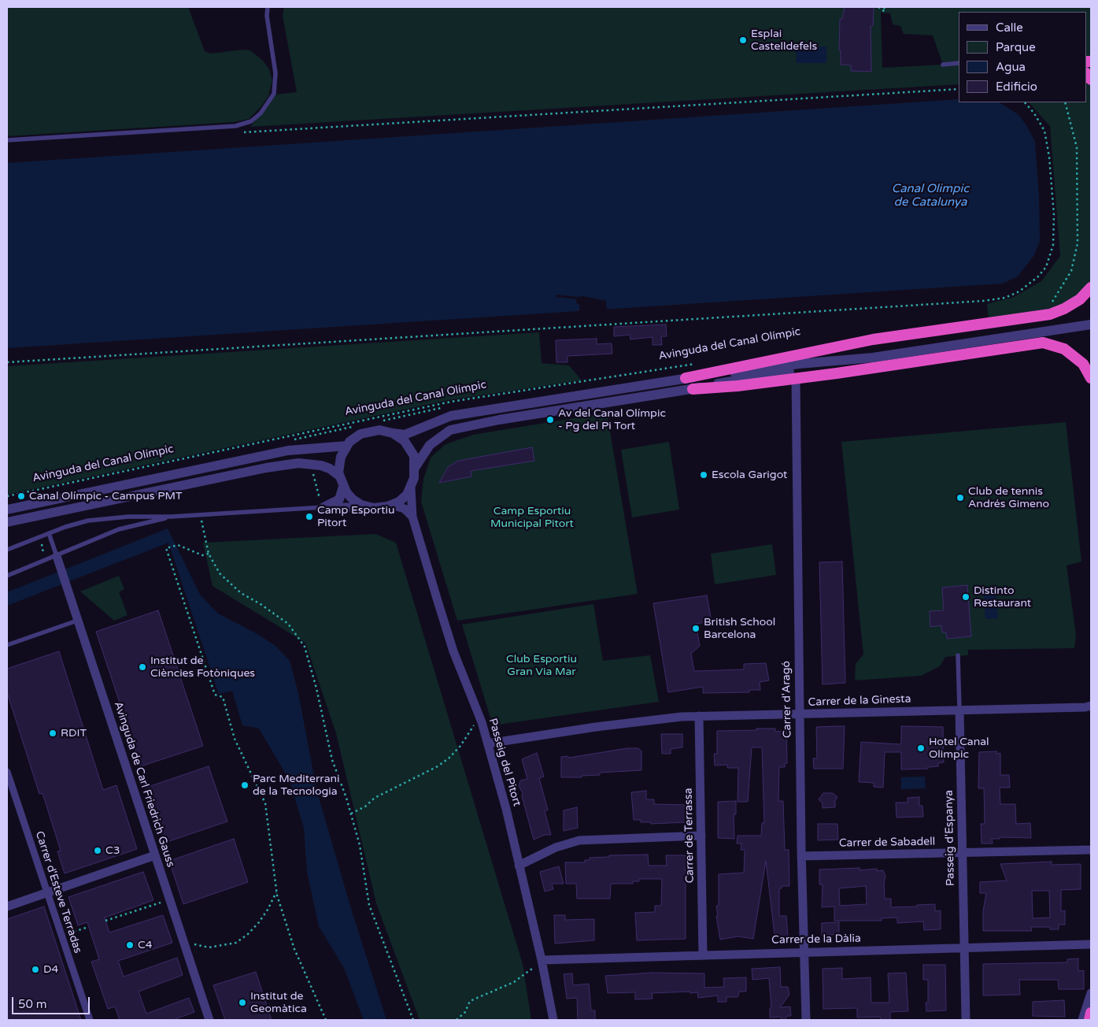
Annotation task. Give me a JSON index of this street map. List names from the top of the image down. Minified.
{"streets":{"street":["Carrer d'Aragó","Carrer de la Ginesta","Passeig del Pitort","Avinguda de Carl Friedrich Gauss","Carrer de Terrassa","Passeig d'Espanya","Carrer de Sabadell","Carrer d'Esteve Terradas","Carrer de la Dàlia"],"path":["Avinguda del Canal Olímpic"]},"crossings":[["Carrer d'Aragó","Carrer de la Ginesta"],["Carrer d'Aragó","Carrer de Sabadell"],["Carrer d'Aragó","Carrer de la Dàlia"],["Carrer de la Ginesta","Passeig del Pitort"],["Carrer de la Ginesta","Carrer de Terrassa"],["Carrer de la Ginesta","Passeig d'Espanya"],["Passeig del Pitort","Carrer de la Dàlia"],["Carrer de Terrassa","Carrer de la Dàlia"],["Passeig d'Espanya","Carrer de Sabadell"],["Passeig d'Espanya","Carrer de la Dàlia"]],"water":["Canal Olimpic de Catalunya"],"parks":["Camp Esportiu Municipal Pitort","Club Esportiu Gran Via Mar"],"places":["Esplai Castelldefels","Av del Canal Olímpic - Pg del Pi Tort","Escola Garigot","Canal Olímpic - Campus PMT","Club de tennis Andrés Gimeno","Camp Esportiu Pitort","Distinto Restaurant","British School Barcelona","Institut de Ciències Fotòniques","RDIT","Hotel Canal Olimpic","Parc Mediterrani de la Tecnologia","C3","C4","D4","Institut de Geomàtica"],"legend":["Calle","Parque","Agua","Edificio"],"scale_bar":"50 m"}
